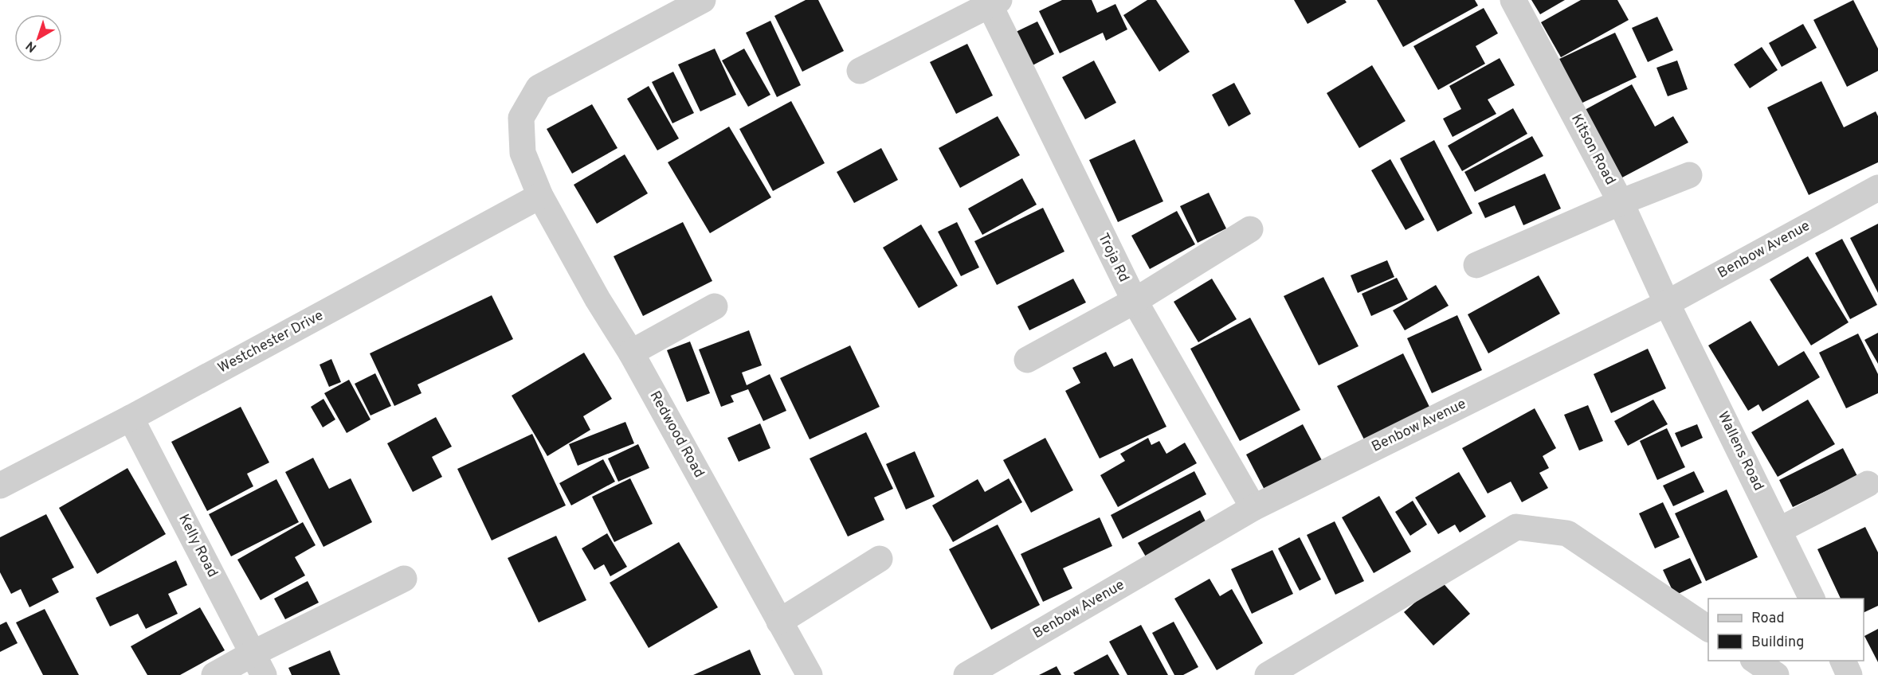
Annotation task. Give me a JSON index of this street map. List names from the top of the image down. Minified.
{"streets":{"street":["Kitson Road","Benbow Avenue","Troja Rd","Westchester Drive","Redwood Road","Wallens Road","Kelly Road"]},"crossings":[["Kitson Road","Benbow Avenue"],["Kitson Road","Wallens Road"],["Benbow Avenue","Troja Rd"],["Benbow Avenue","Wallens Road"],["Westchester Drive","Redwood Road"],["Westchester Drive","Kelly Road"]],"legend":["Road","Building"],"north":"bottom left"}
